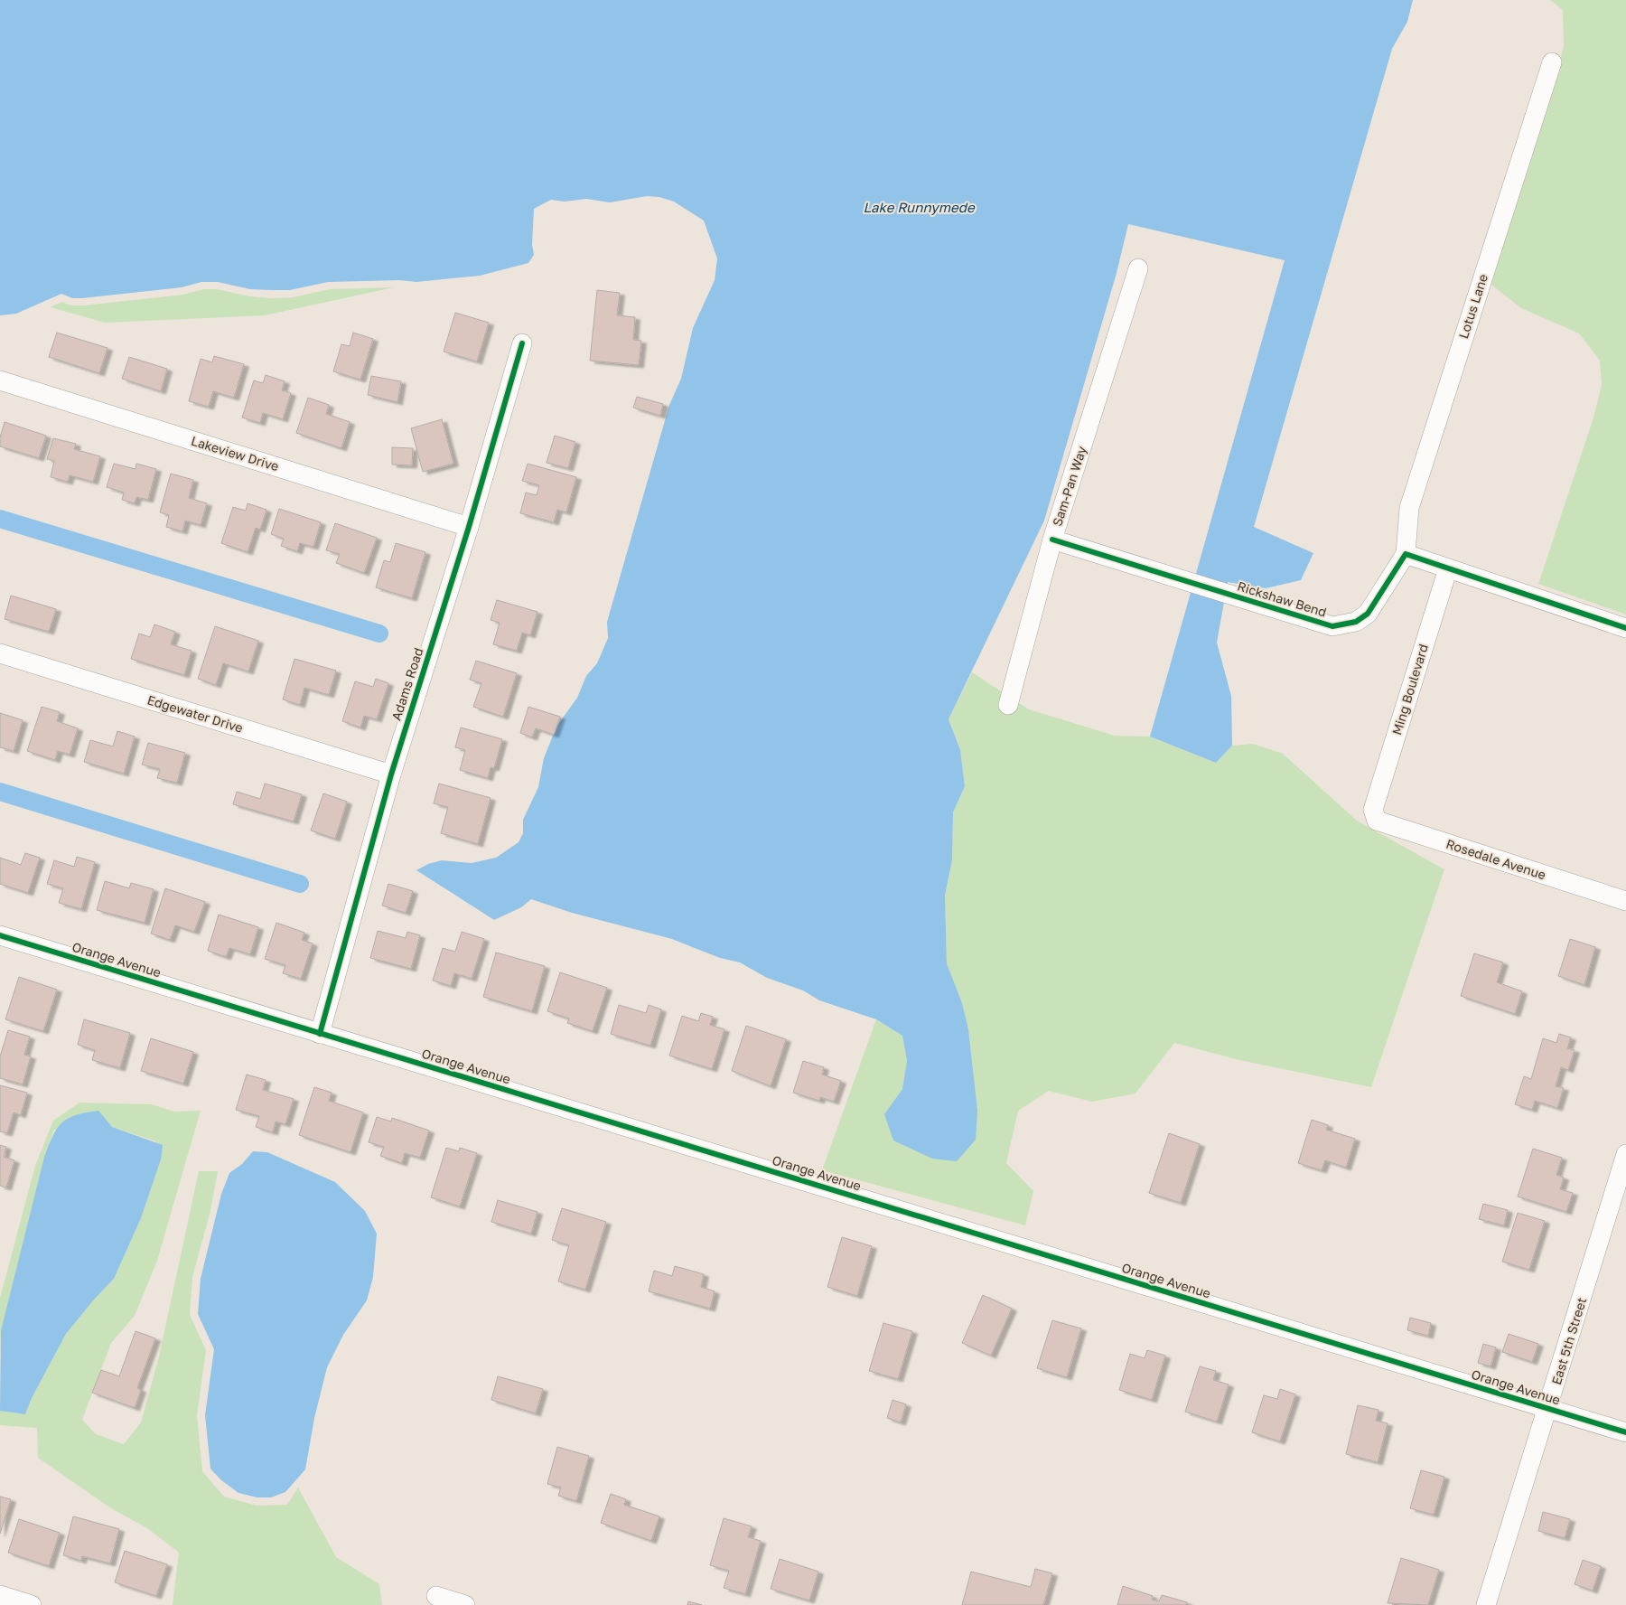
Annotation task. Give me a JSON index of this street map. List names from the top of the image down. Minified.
{"streets":{"street":["Lotus Lane","Lakeview Drive","Sam-Pan Way","Rickshaw Bend","Adams Road","Ming Boulevard","Edgewater Drive","Rosedale Avenue","Orange Avenue","East 5th Street"]},"crossings":[["Lotus Lane","Rickshaw Bend"],["Lakeview Drive","Adams Road"],["Sam-Pan Way","Rickshaw Bend"],["Adams Road","Edgewater Drive"],["Adams Road","Orange Avenue"],["Ming Boulevard","Rosedale Avenue"],["Orange Avenue","East 5th Street"]],"water":["Lake Runnymede"]}
